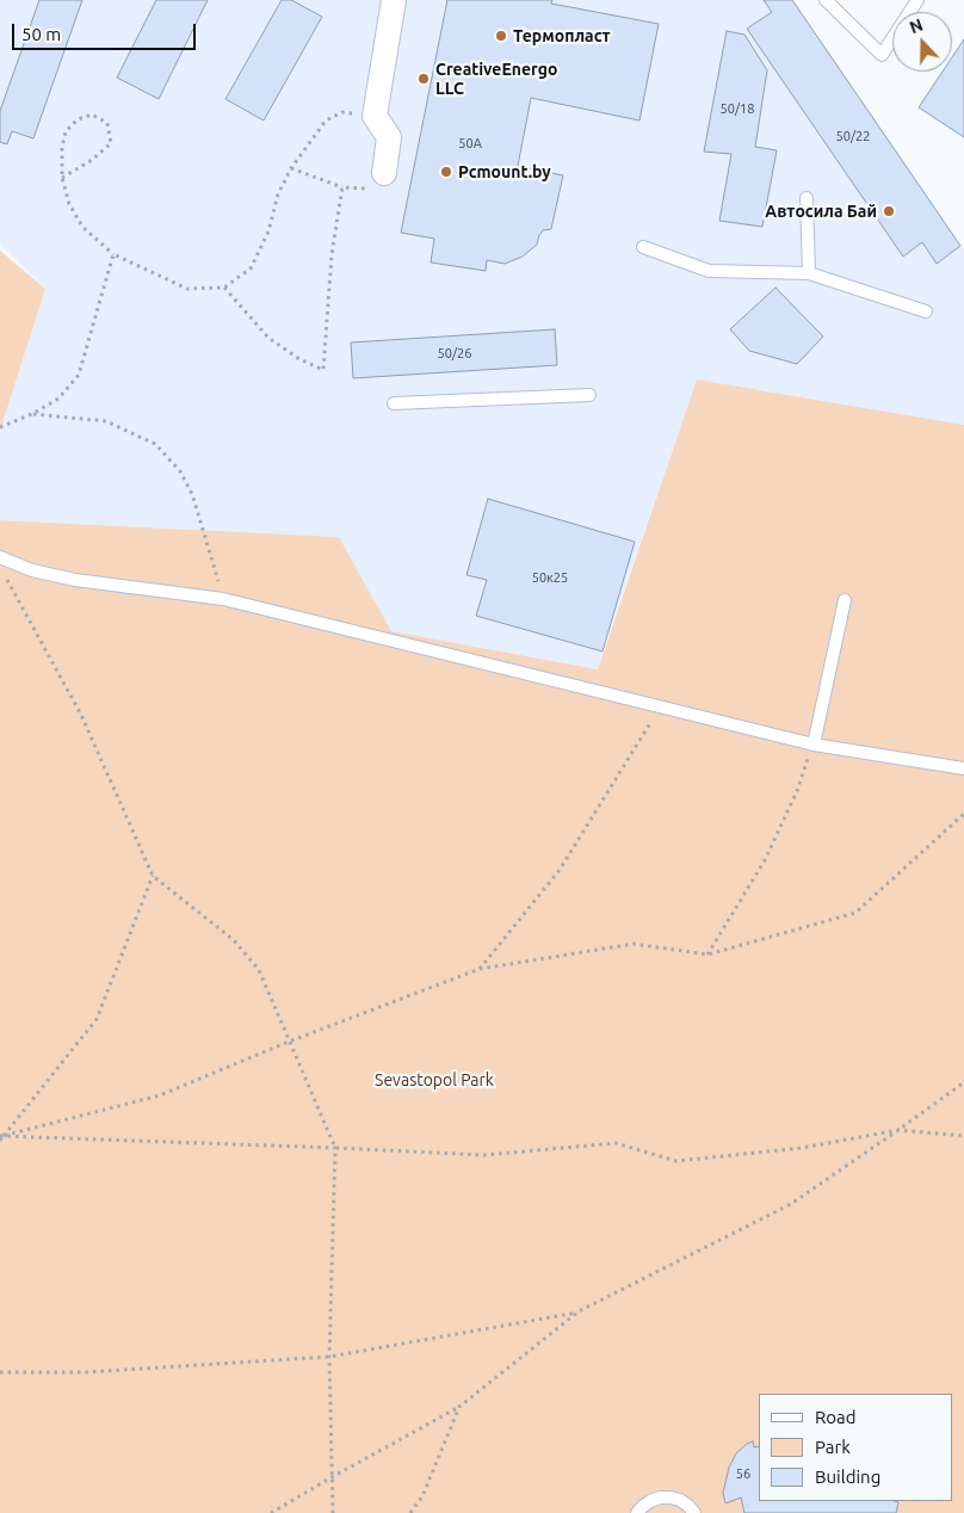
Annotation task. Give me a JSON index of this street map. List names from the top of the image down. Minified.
{"parks":["Sevastopol Park"],"places":["Термопласт","CreativeEnergo LLC","Pcmount.by","Автосила Бай"],"house_numbers":["50/18","50/22","50А","50/26","50к25","56"],"legend":["Road","Park","Building"],"scale_bar":"50 m","north":"top"}
